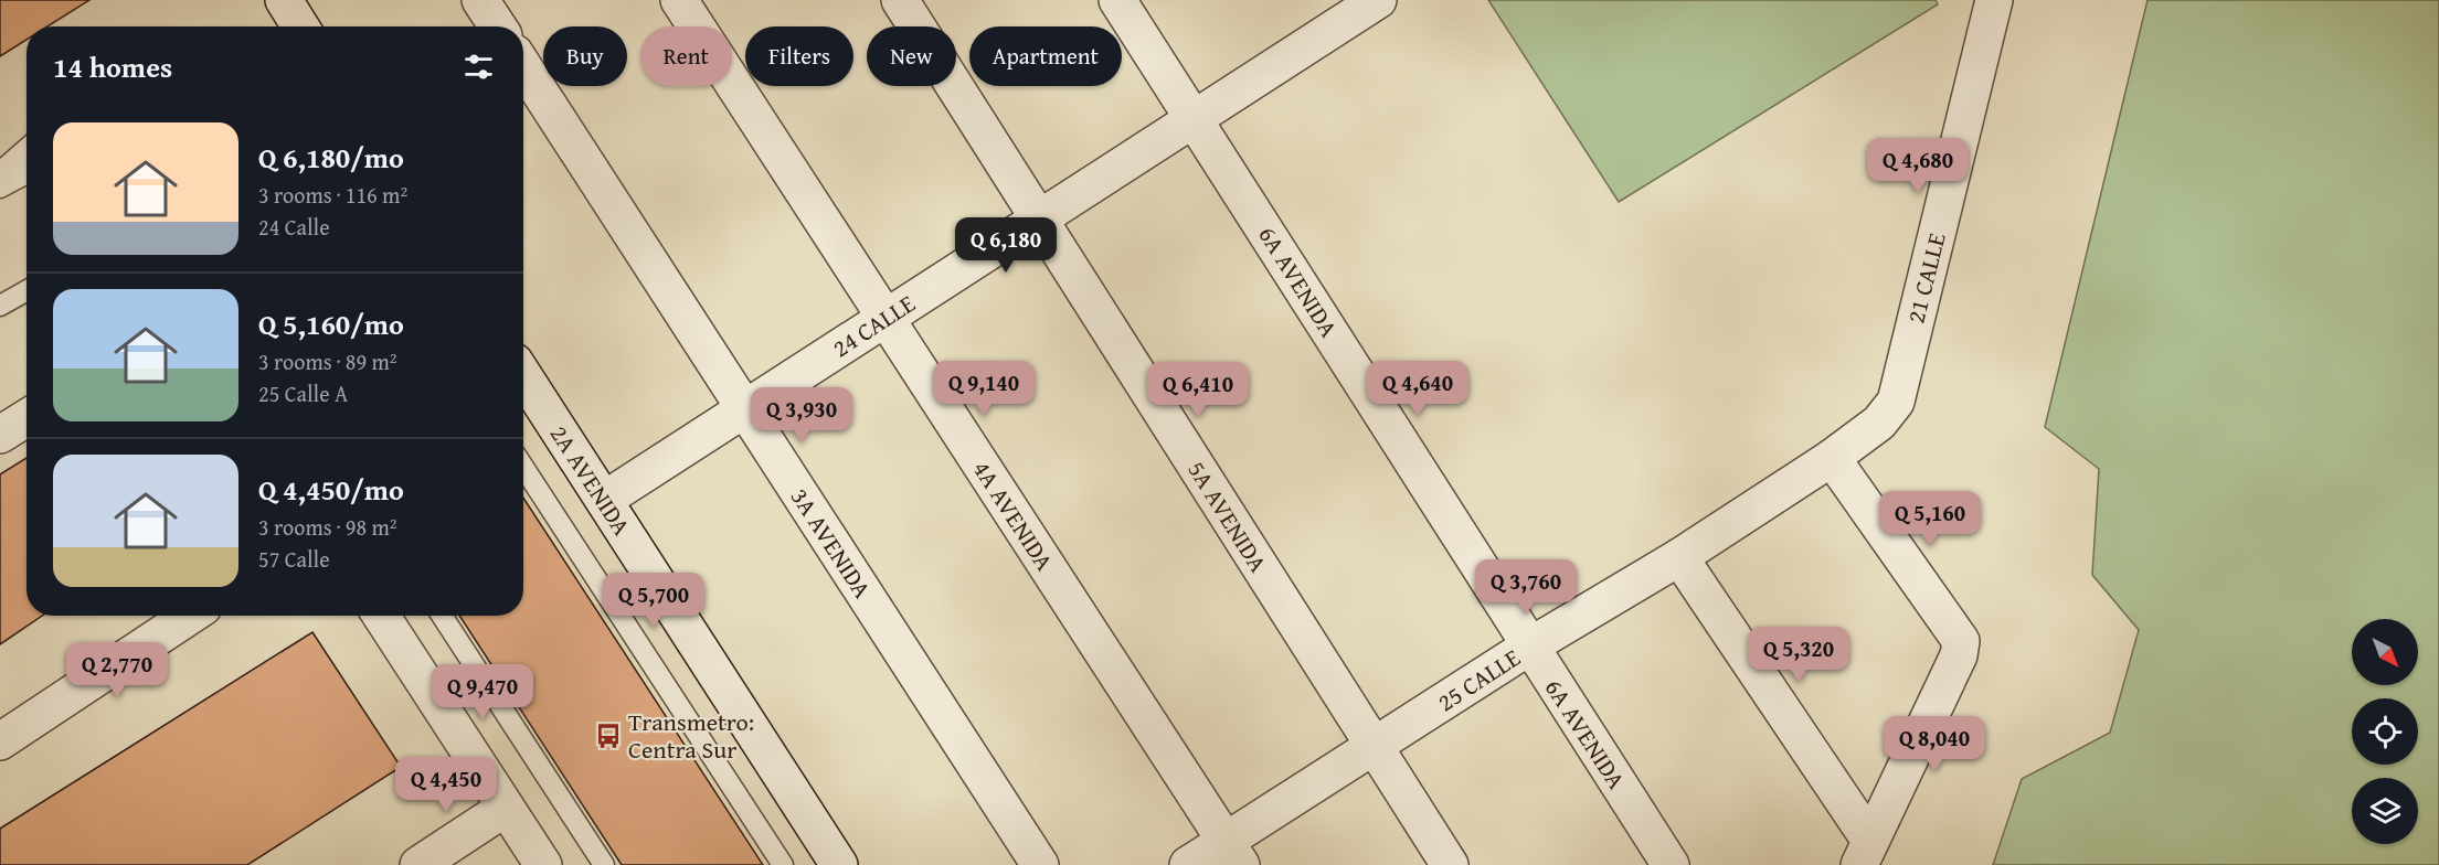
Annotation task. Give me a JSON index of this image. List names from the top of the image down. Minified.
{"streets":{"street":["21 CALLE","6A AVENIDA","24 CALLE","2A AVENIDA","4A AVENIDA","5A AVENIDA","3A AVENIDA","25 CALLE"]},"crossings":[["21 CALLE","25 CALLE"],["6A AVENIDA","24 CALLE"],["6A AVENIDA","25 CALLE"],["24 CALLE","2A AVENIDA"],["24 CALLE","4A AVENIDA"],["24 CALLE","5A AVENIDA"],["24 CALLE","3A AVENIDA"],["4A AVENIDA","25 CALLE"],["5A AVENIDA","25 CALLE"]],"places":{"bus stop":["Transmetro: Centra Sur"]},"north":"bottom right","page":{"chip":["Buy","Rent","Filters","New","Apartment"],"heading":"14 homes","list":[{"name":"Q 6,180/mo","note":"3 rooms · 116 m² · 24 Calle"},{"name":"Q 5,160/mo","note":"3 rooms · 89 m² · 25 Calle A"},{"name":"Q 4,450/mo","note":"3 rooms · 98 m² · 57 Calle"}],"price":["Q 4,680","Q 6,180","Q 9,140","Q 4,640","Q 6,410","Q 3,930","Q 5,160","Q 3,760","Q 5,700","Q 5,320","Q 2,770","Q 9,470","Q 8,040","Q 4,450"]}}
